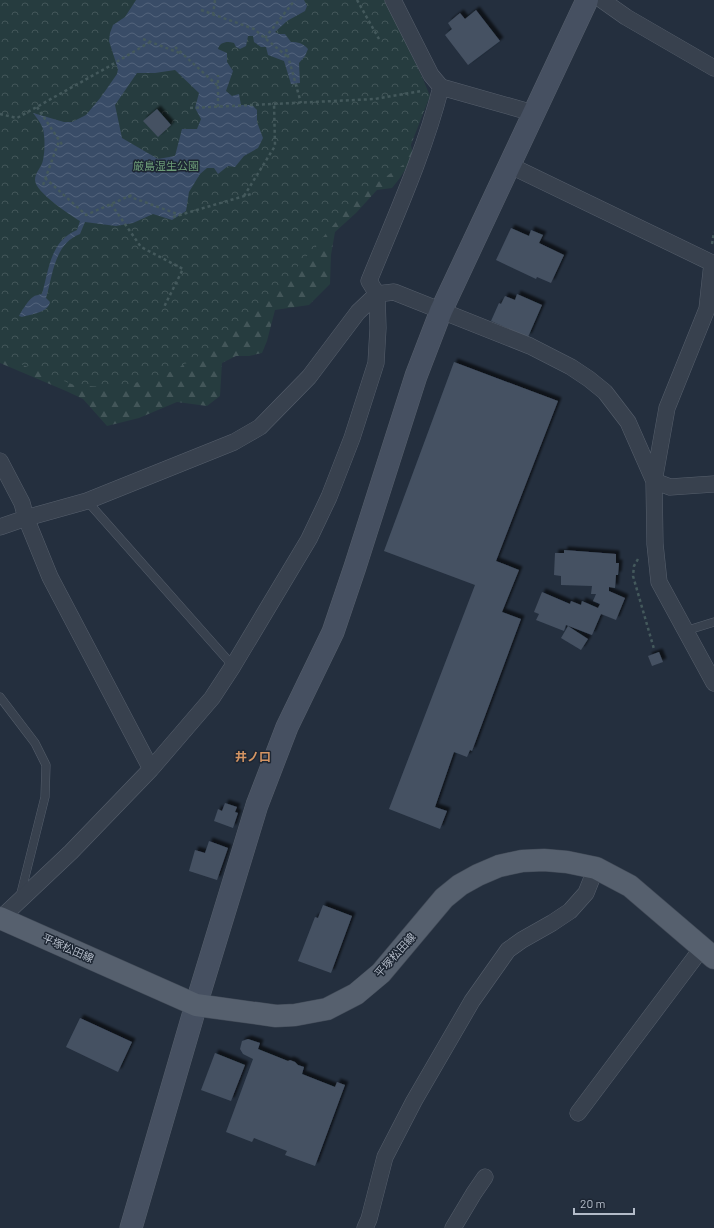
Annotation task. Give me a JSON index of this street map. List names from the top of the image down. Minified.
{"streets":{"main road":["平塚松田線"]},"districts":["井ノ口"],"parks":["厳島湿生公園"],"scale_bar":"20 m"}
